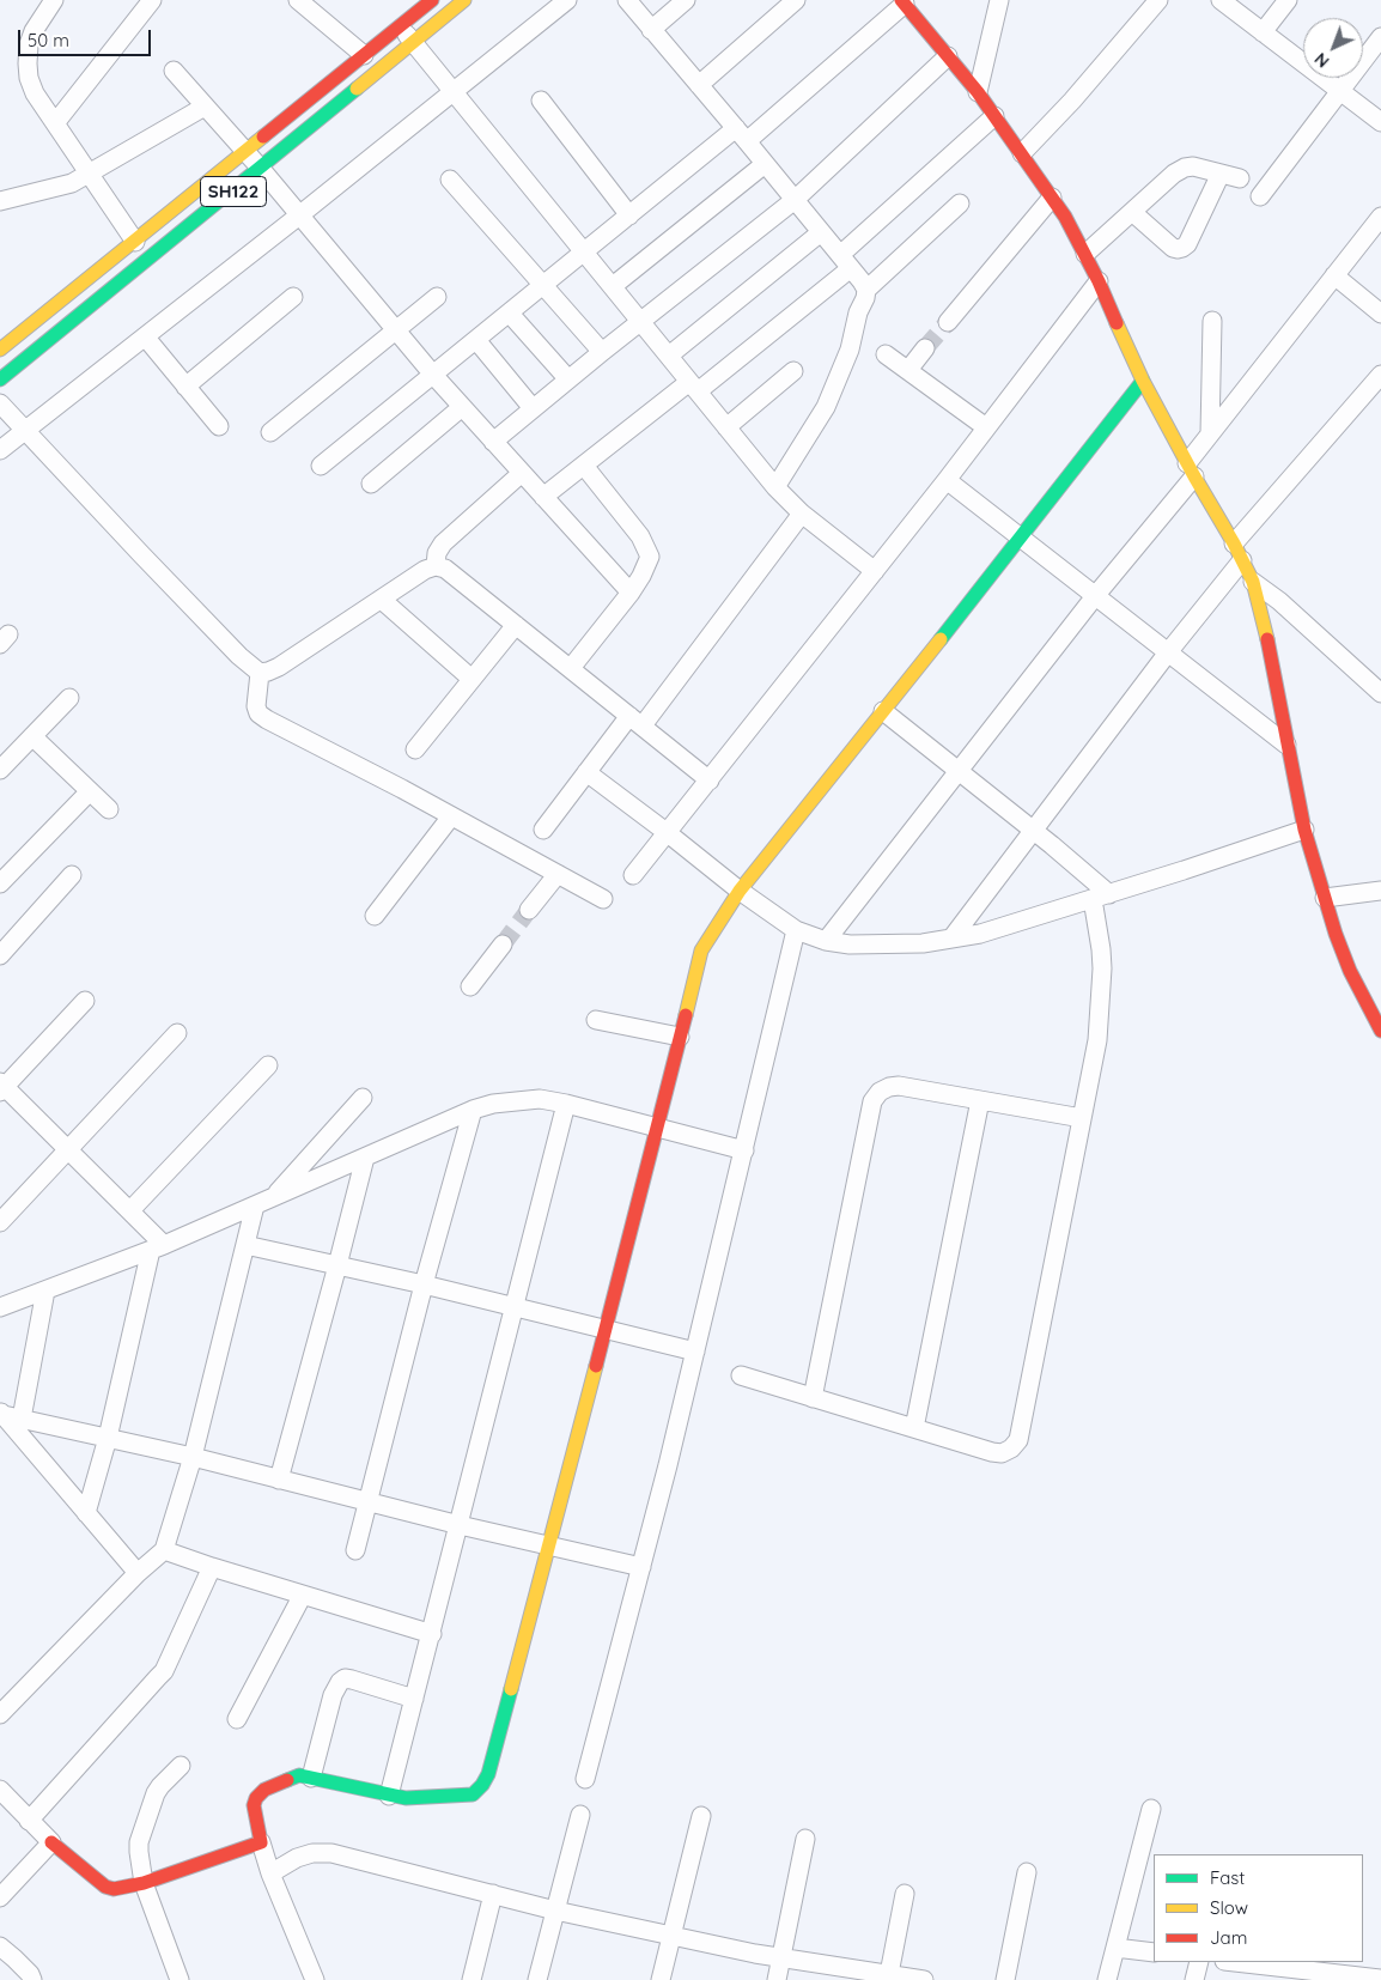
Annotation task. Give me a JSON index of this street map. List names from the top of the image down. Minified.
{"streets":{"street":["SH122"]},"legend":["Fast","Slow","Jam"],"scale_bar":"50 m","north":"bottom left"}
